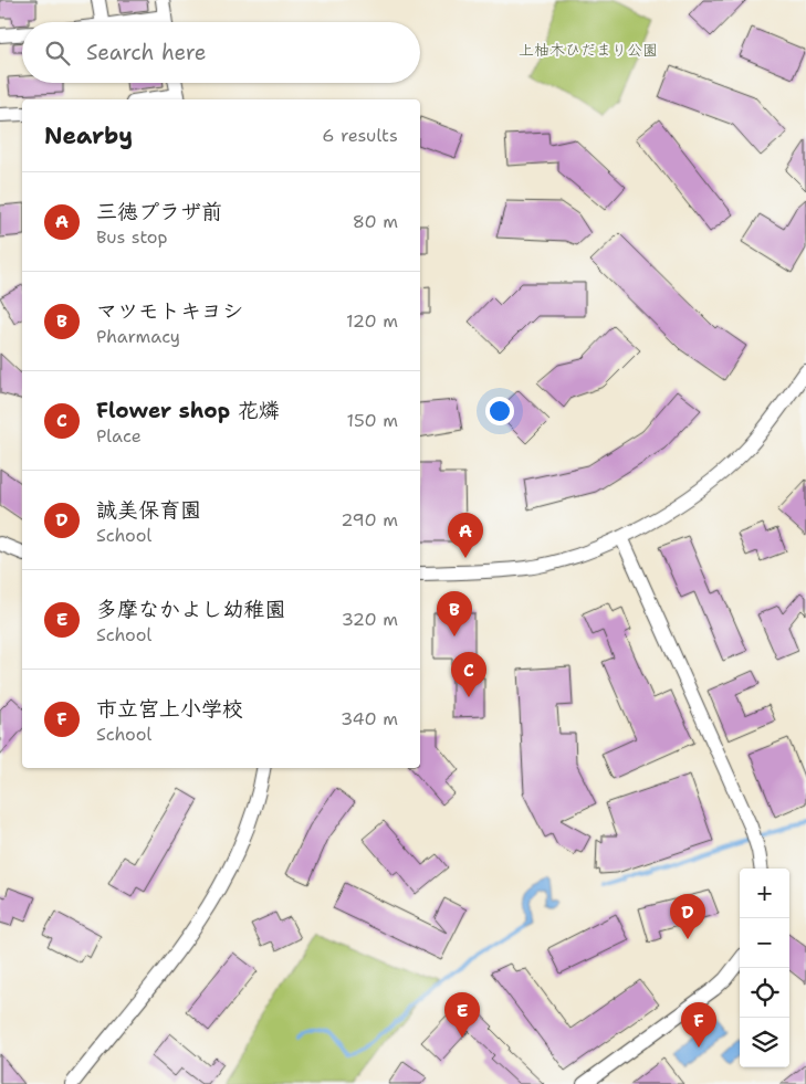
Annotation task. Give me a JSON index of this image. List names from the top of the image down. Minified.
{"parks":["上柚木ひだまり公園"],"page":{"search":"Search here","heading":["Nearby","6 results"],"list":[{"mark":"A","name":"三徳プラザ前","note":"Bus stop","value":"80 m"},{"mark":"B","name":"マツモトキヨシ","note":"Pharmacy","value":"120 m"},{"mark":"C","name":"Flower shop 花燐","note":"Place","value":"150 m"},{"mark":"D","name":"誠美保育園","note":"School","value":"290 m"},{"mark":"E","name":"多摩なかよし幼稚園","note":"School","value":"320 m"},{"mark":"F","name":"市立宮上小学校","note":"School","value":"340 m"}],"pins":["A","B","C","D","E","F"],"map_buttons":["+","−"]}}
